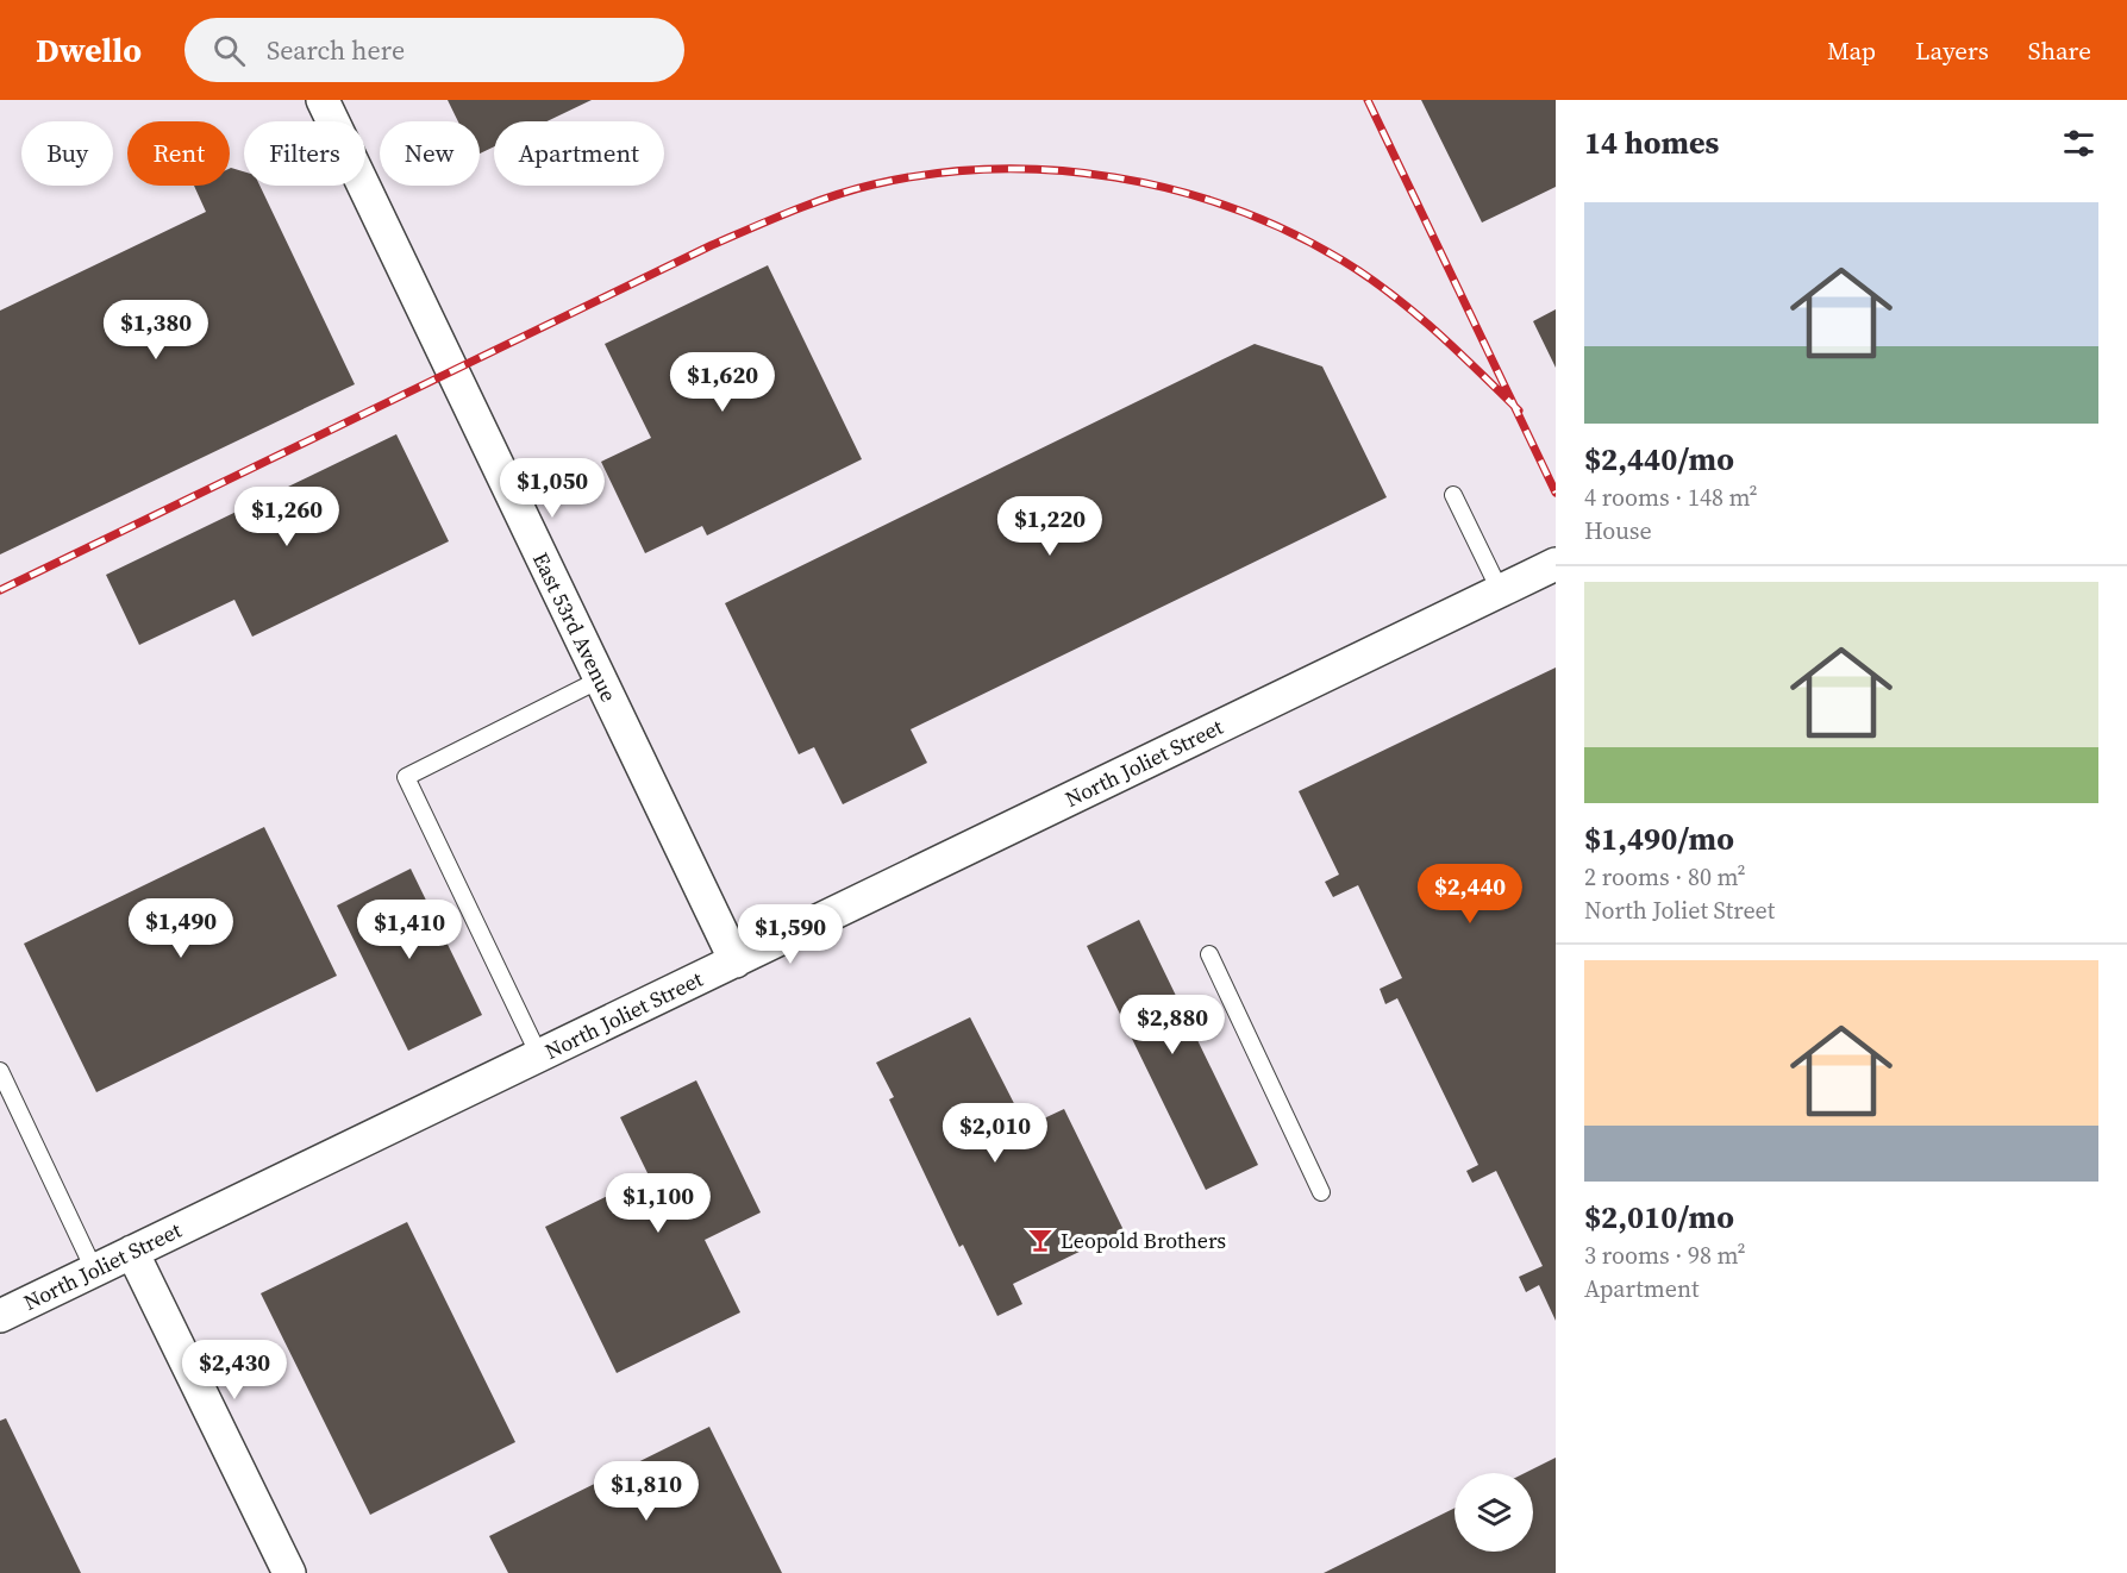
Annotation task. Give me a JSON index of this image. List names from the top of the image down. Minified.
{"streets":{"street":["East 53rd Avenue","North Joliet Street"]},"crossings":[["East 53rd Avenue","North Joliet Street"]],"places":{"bar":["Leopold Brothers"]},"page":{"header":"Dwello","search":"Search here","nav":["Map","Layers","Share"],"heading":"14 homes","chip":["Buy","Rent","Filters","New","Apartment"],"list":[{"name":"$2,440/mo","note":"4 rooms · 148 m² · House"},{"name":"$1,490/mo","note":"2 rooms · 80 m² · North Joliet Street"},{"name":"$2,010/mo","note":"3 rooms · 98 m² · Apartment"}],"price":["$1,380","$1,620","$1,050","$1,260","$1,220","$2,440","$1,490","$1,410","$1,590","$2,880","$2,010","$1,100","$2,430","$1,810"]}}
